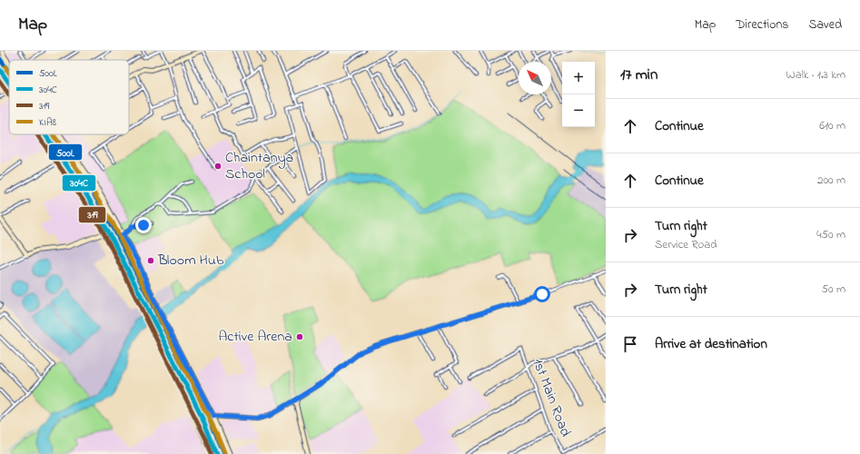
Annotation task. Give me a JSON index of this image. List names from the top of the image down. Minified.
{"streets":{"street":["1st Main Road"]},"places":["Chaintanya School","Bloom Hub","Active Arena"],"lines":["transit line 500L","transit line KIA8","transit line 304C","transit line 319"],"legend":["500L","304C","319","KIA8"],"north":"top left","page":{"header":"Map","nav":["Map","Directions","Saved"],"heading":["17 min","Walk · 1.3 km"],"map_buttons":["+","−"],"list":[["Continue","610 m"],["Continue","200 m"],["Turn right","Service Road","450 m"],["Turn right","50 m"],"Arrive at destination"]}}
